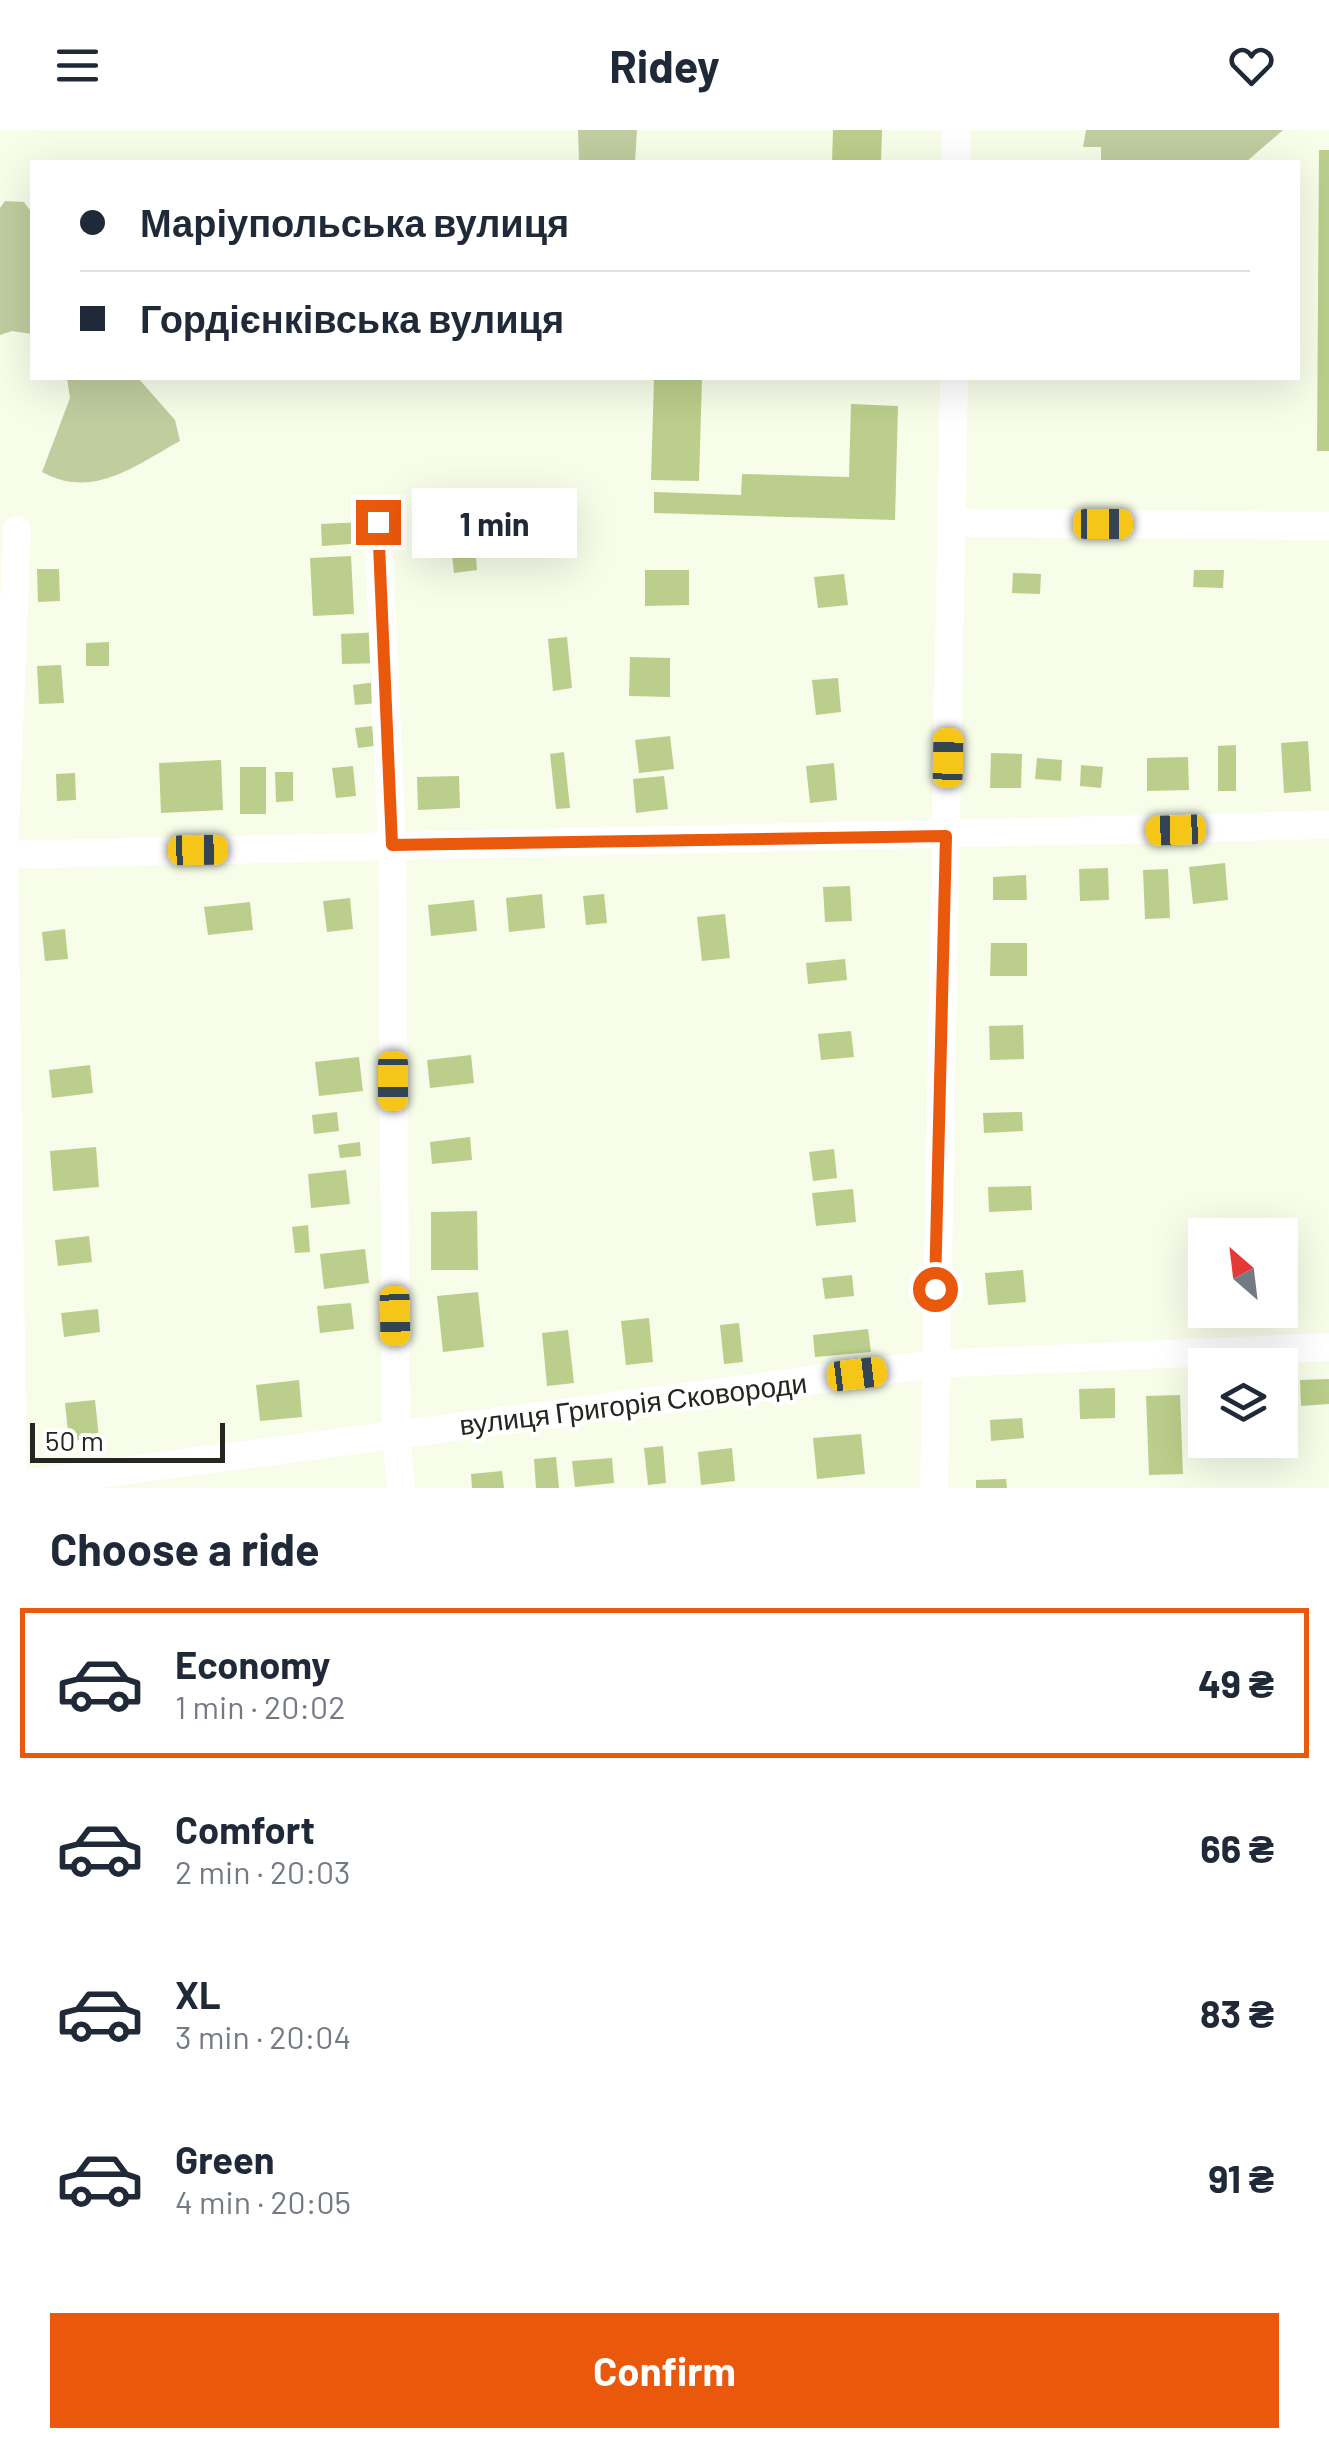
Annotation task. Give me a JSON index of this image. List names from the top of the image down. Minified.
{"streets":{"street":["вулиця Григорія Сковороди"]},"scale_bar":"50 m","north":"top left","page":{"header":"Ridey","banner":["Маріупольська вулиця","Гордієнківська вулиця"],"bubble":"1 min","scale":"50 m","heading":"Choose a ride","list":[{"name":"Economy","note":"1 min · 20:02","value":"49 ₴"},{"name":"Comfort","note":"2 min · 20:03","value":"66 ₴"},{"name":"XL","note":"3 min · 20:04","value":"83 ₴"},{"name":"Green","note":"4 min · 20:05","value":"91 ₴"}],"buttons":"Confirm"}}
